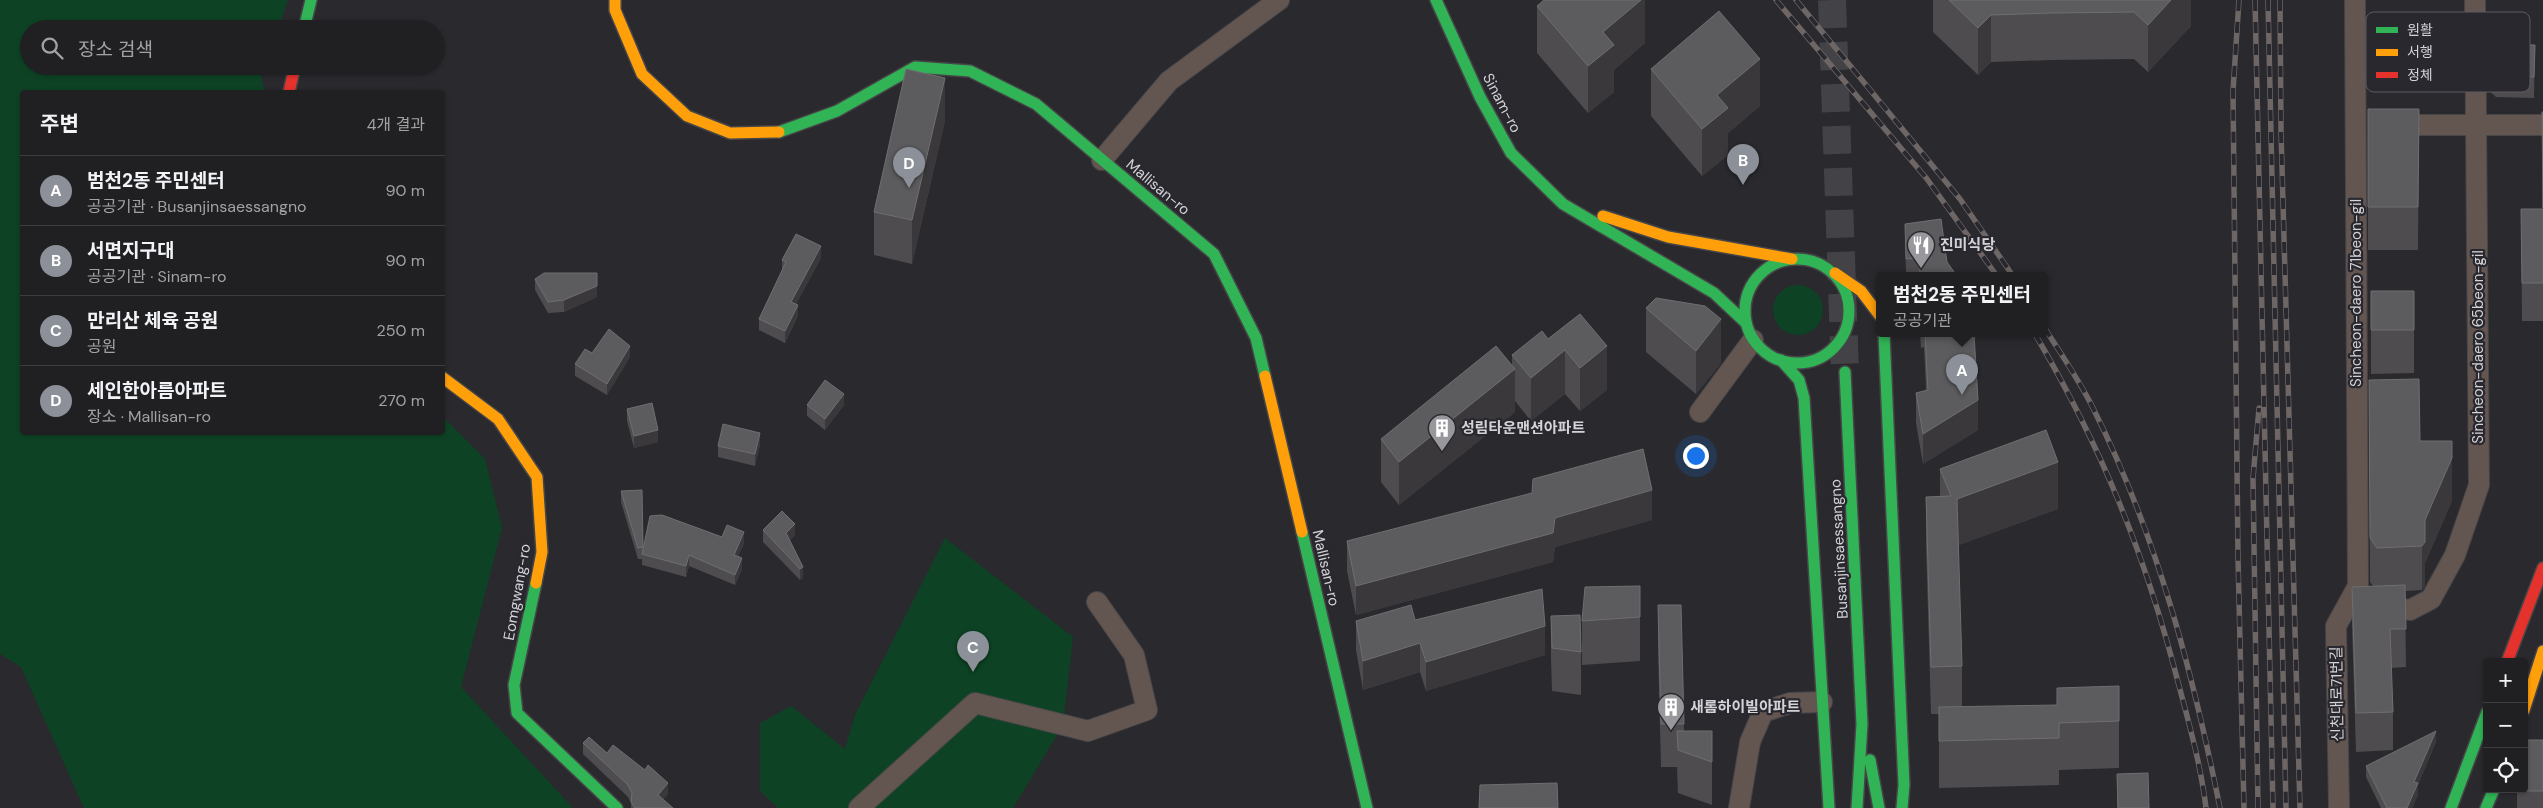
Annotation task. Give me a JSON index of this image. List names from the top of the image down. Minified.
{"streets":{"main road":["Sinam-ro","Mallisan-ro","Busanjinsaessangno","Eomgwang-ro"],"street":["Sincheon-daero 71beon-gil","Sincheon-daero 65beon-gil","신천대로71번길"]},"crossings":[["Sincheon-daero 71beon-gil","Sincheon-daero 65beon-gil"],["Sincheon-daero 71beon-gil","신천대로71번길"],["Sincheon-daero 65beon-gil","신천대로71번길"]],"places":{"restaurant":["진미식당"],"building":["성림타운맨션아파트","새롬하이빌아파트"]},"legend":["원활","서행","정체"],"page":{"search":"장소 검색","heading":["주변","4개 결과"],"pins":["B","D","A","C"],"list":[{"mark":"A","name":"범천2동 주민센터","note":"공공기관 · Busanjinsaessangno","value":"90 m"},{"mark":"B","name":"서면지구대","note":"공공기관 · Sinam-ro","value":"90 m"},{"mark":"C","name":"만리산 체육 공원","note":"공원","value":"250 m"},{"mark":"D","name":"세인한아름아파트","note":"장소 · Mallisan-ro","value":"270 m"}],"popup":["범천2동 주민센터","공공기관"],"map_buttons":["+","−"]}}
